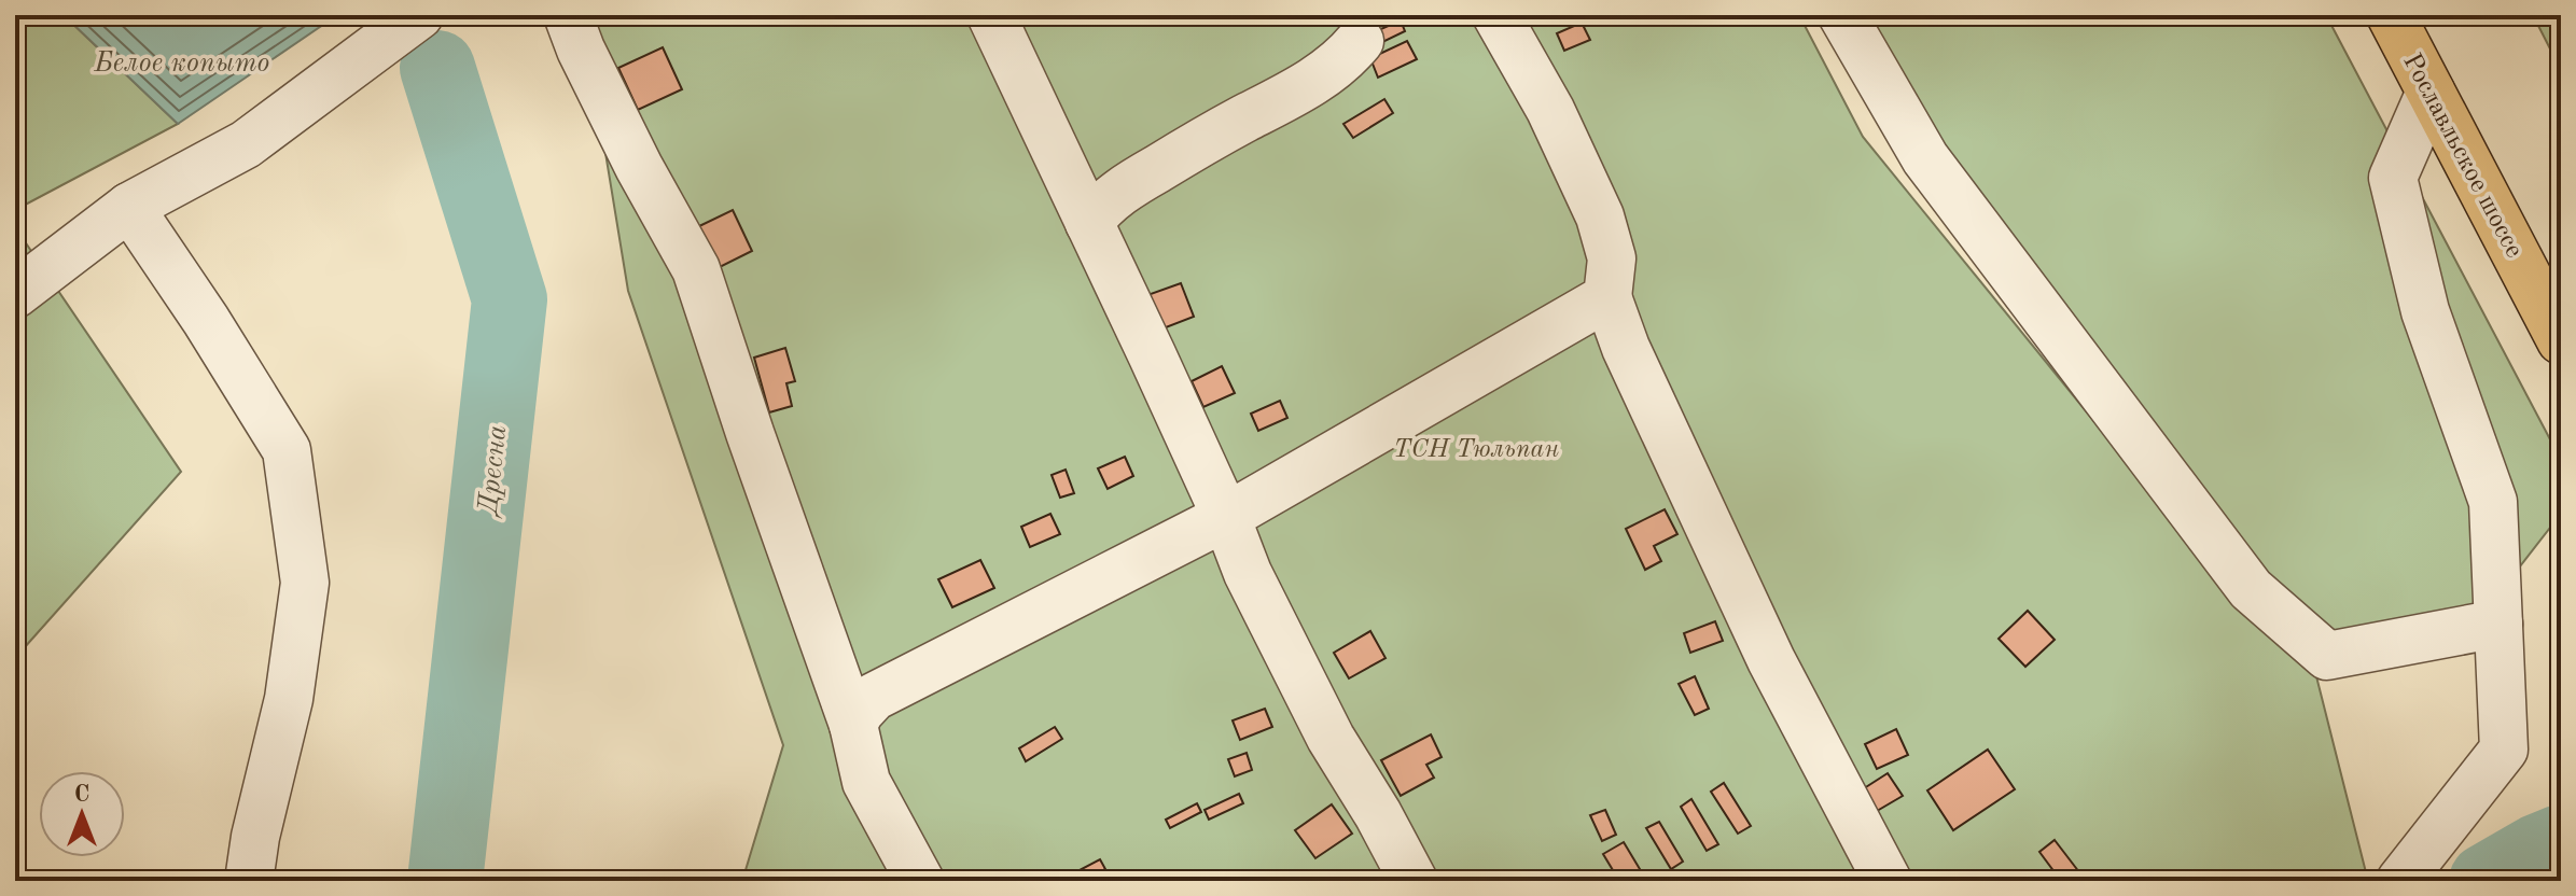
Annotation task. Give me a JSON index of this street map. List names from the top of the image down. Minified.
{"streets":{"main road":["Рославльское шоссе"]},"water":["Белое копыто","Дресна"],"parks":["ТСН Тюльпан"],"north":"top"}
